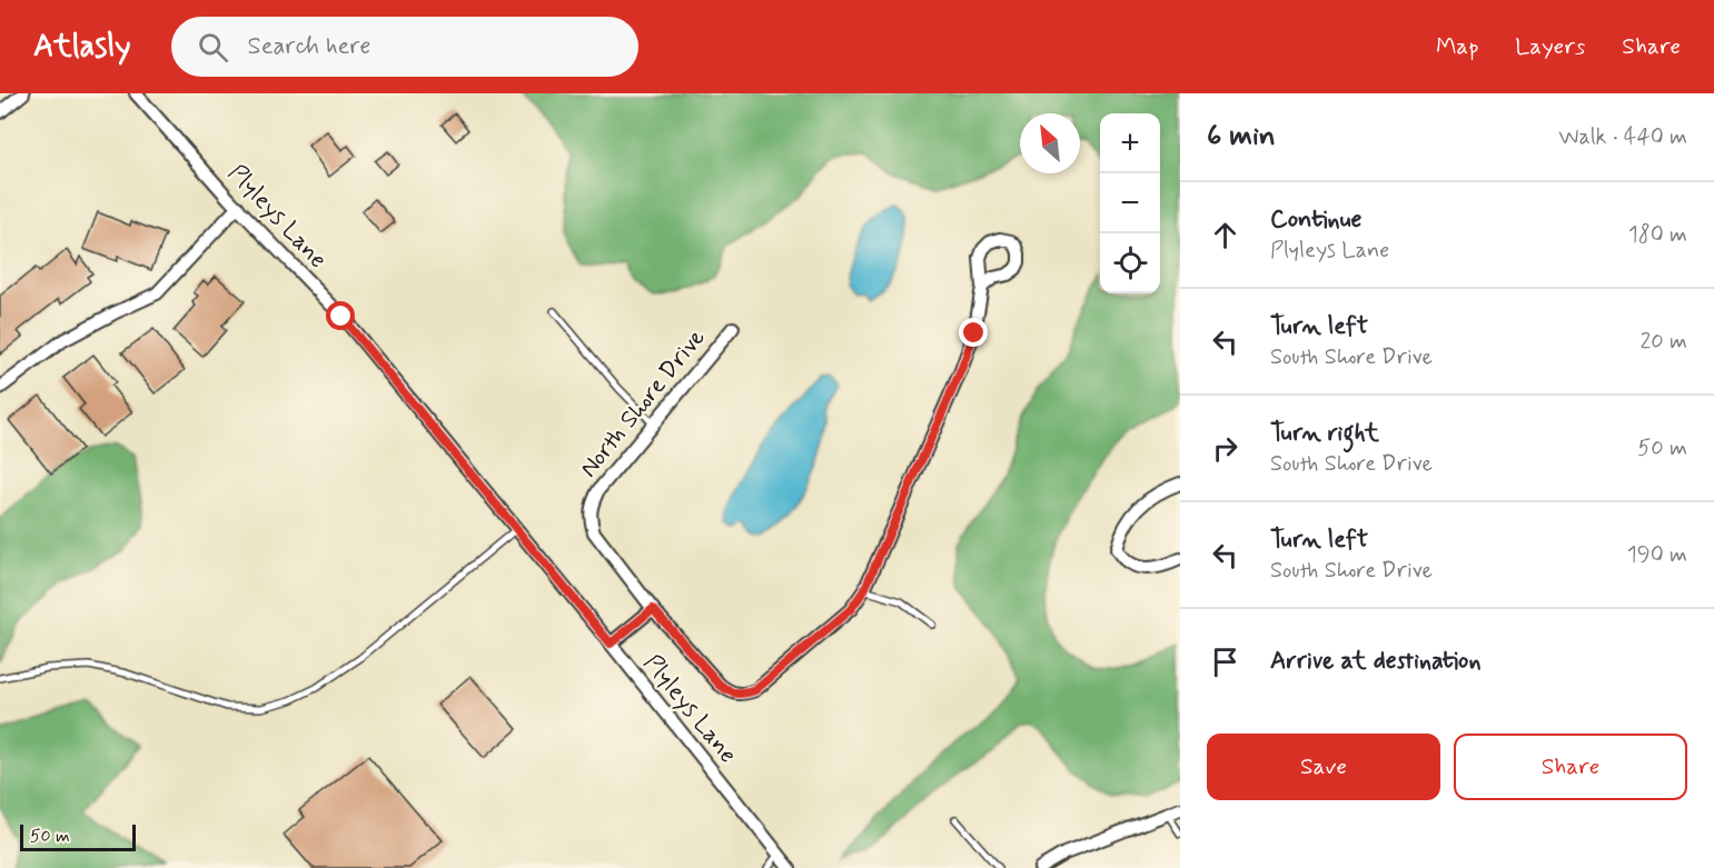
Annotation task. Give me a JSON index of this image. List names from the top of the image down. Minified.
{"streets":{"street":["Plyleys Lane","North Shore Drive"]},"scale_bar":"50 m","north":"top left","page":{"header":"Atlasly","search":"Search here","nav":["Map","Layers","Share"],"heading":["6 min","Walk · 440 m"],"map_buttons":["+","−"],"list":[["Continue","Plyleys Lane","180 m"],["Turn left","South Shore Drive","20 m"],["Turn right","South Shore Drive","50 m"],["Turn left","South Shore Drive","190 m"],"Arrive at destination"],"buttons":["Save","Share"],"scale":"50 m"}}
